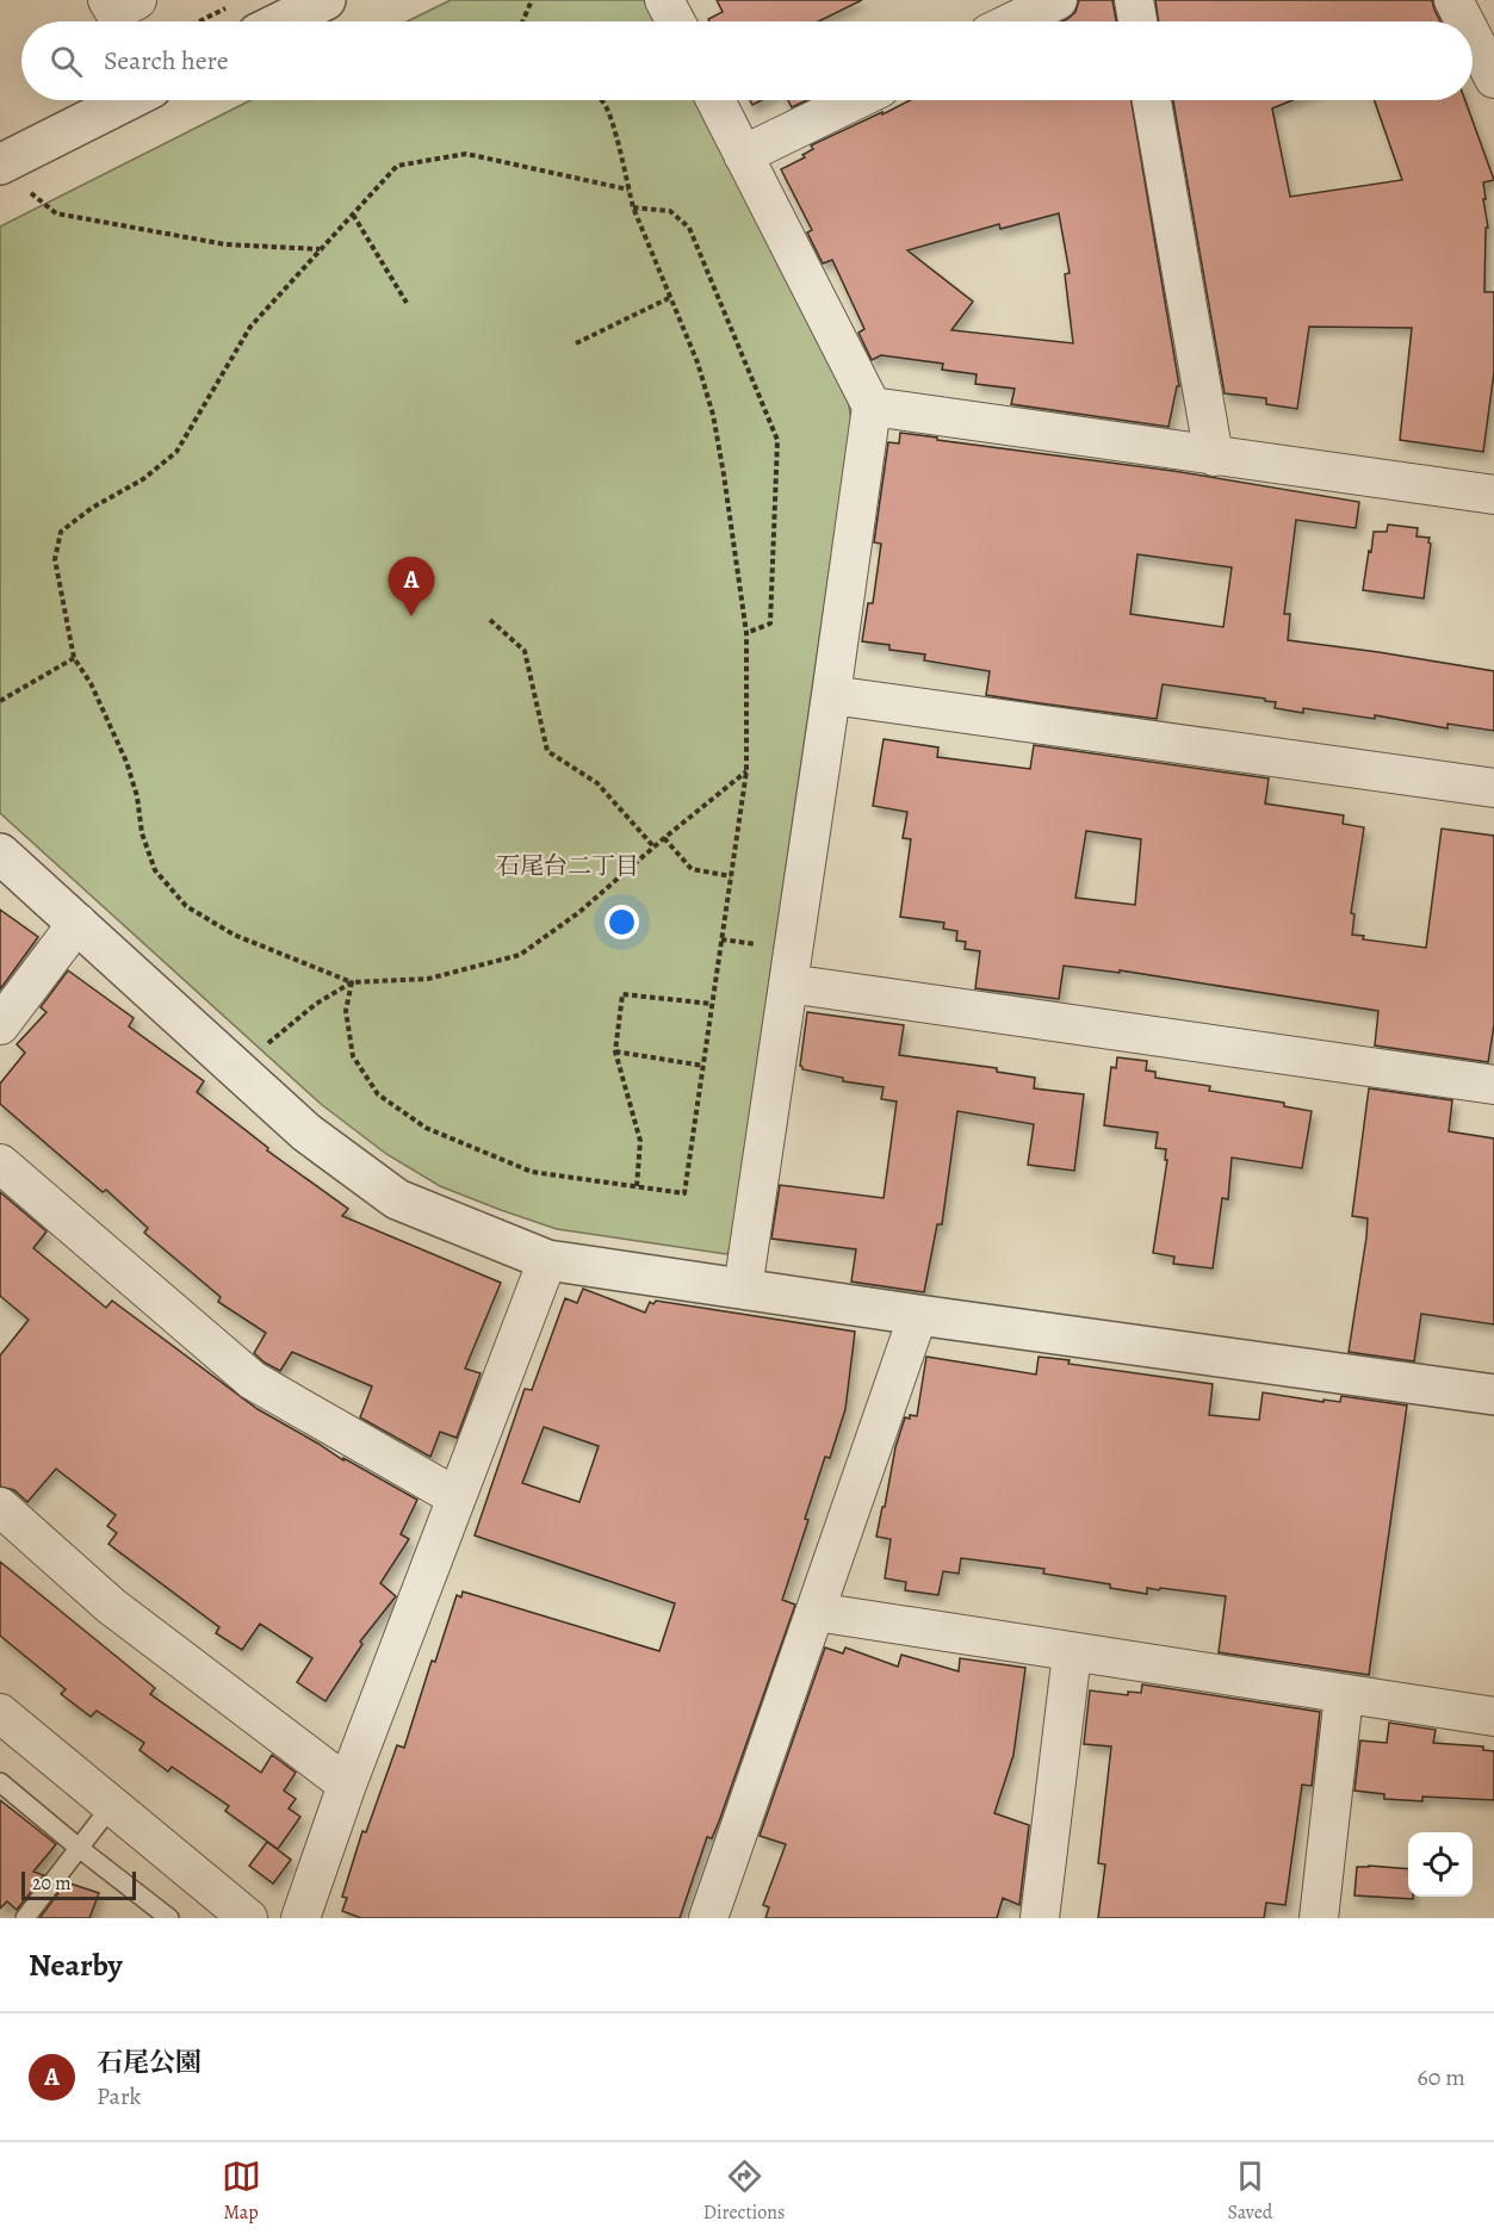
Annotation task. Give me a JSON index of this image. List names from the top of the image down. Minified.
{"districts":["石尾台二丁目"],"scale_bar":"20 m","page":{"search":"Search here","pins":"A","scale":"20 m","heading":"Nearby","list":[{"mark":"A","name":"石尾公園","note":"Park","value":"60 m"}],"nav":["Map","Directions","Saved"]}}
